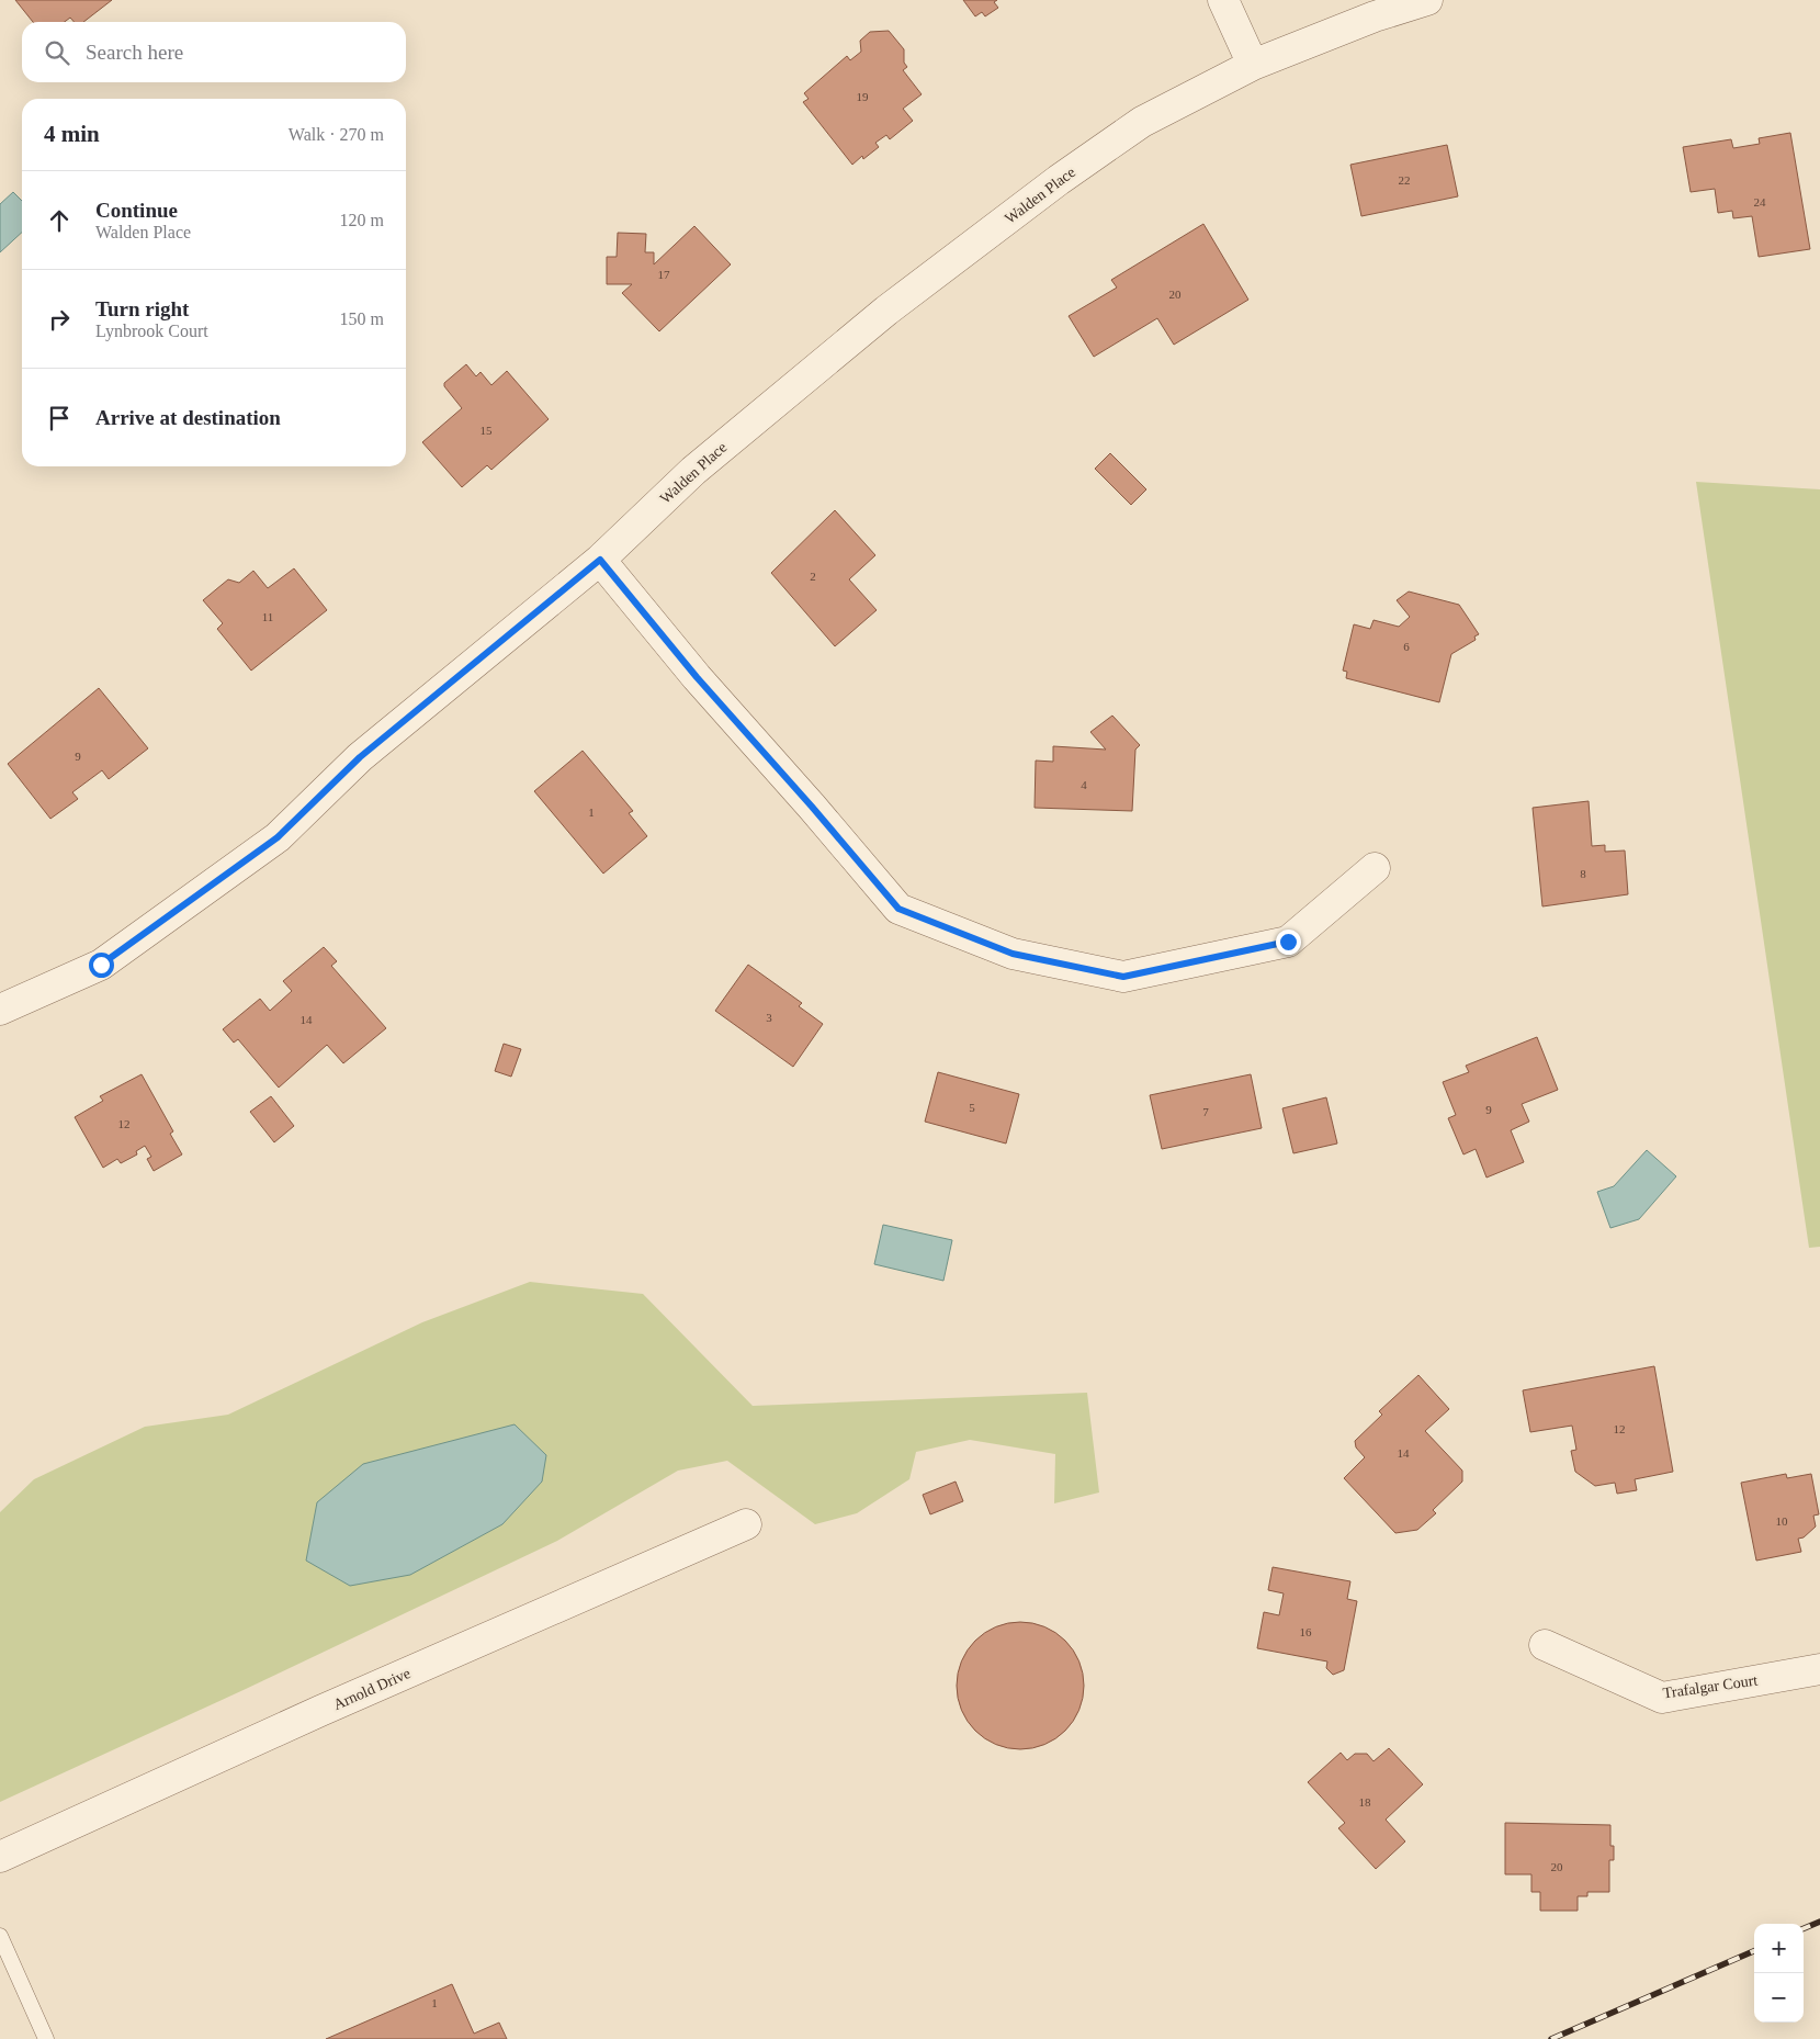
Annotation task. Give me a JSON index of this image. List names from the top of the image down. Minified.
{"streets":{"street":["Walden Place","Trafalgar Court","Arnold Drive"]},"house_numbers":["19","22","24","17","20","15","2","11","6","9","4","1","8","3","14","5","9","7","12","12","14","10","16","18","20","1"],"page":{"search":"Search here","heading":["4 min","Walk · 270 m"],"list":[["Continue","Walden Place","120 m"],["Turn right","Lynbrook Court","150 m"],"Arrive at destination"],"map_buttons":["+","−"]}}
